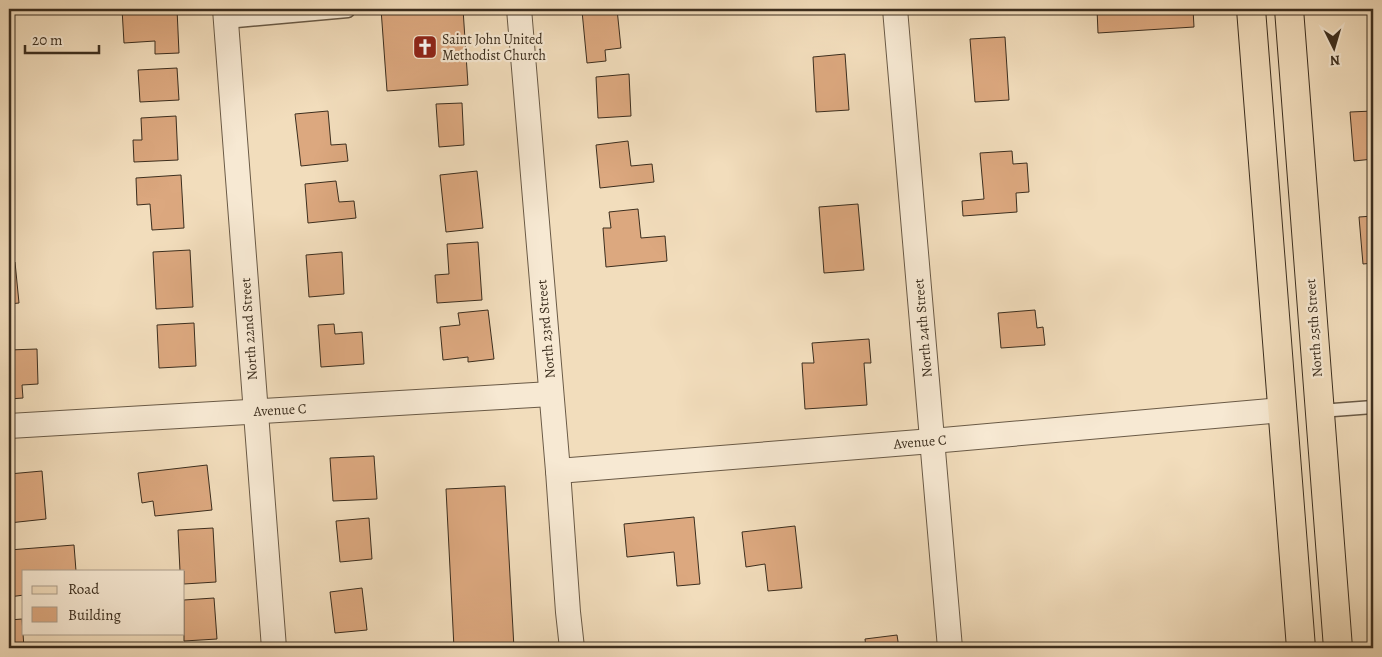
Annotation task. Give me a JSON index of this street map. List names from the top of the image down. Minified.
{"streets":{"main road":["North 25th Street"],"street":["North 24th Street","North 22nd Street","North 23rd Street","Avenue C"]},"crossings":[["North 24th Street","Avenue C"],["North 22nd Street","Avenue C"],["North 23rd Street","Avenue C"]],"places":{"church":["Saint John United Methodist Church"]},"legend":["Road","Building"],"scale_bar":"20 m","north":"bottom"}
